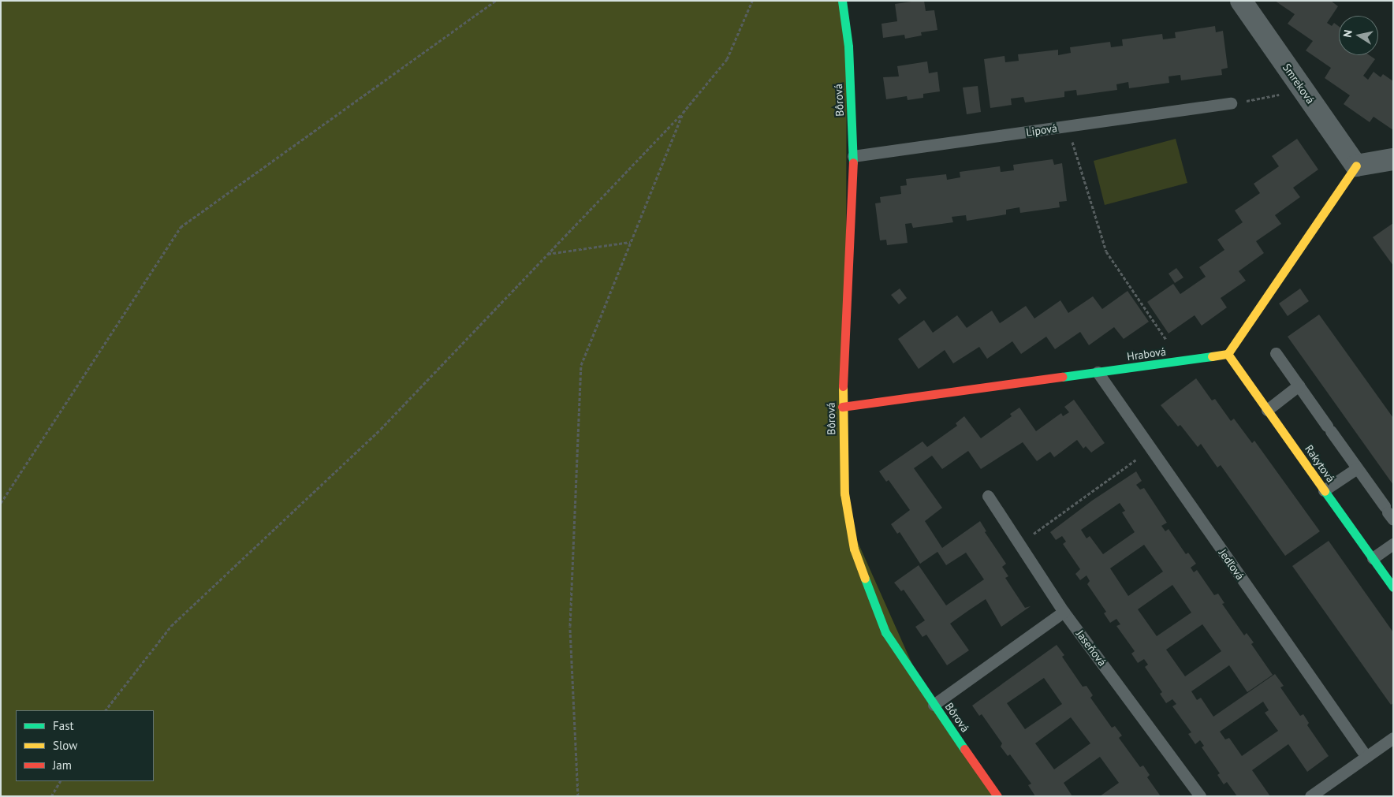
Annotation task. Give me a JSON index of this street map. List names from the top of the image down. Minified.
{"streets":{"street":["Smreková","Bôrová","Hrabová","Rakytová"],"lane":["Lipová","Jedľová","Jaseňová"]},"crossings":[["Bôrová","Lipová"],["Bôrová","Hrabová"],["Hrabová","Rakytová"],["Hrabová","Jedľová"]],"legend":["Fast","Slow","Jam"],"north":"left"}
